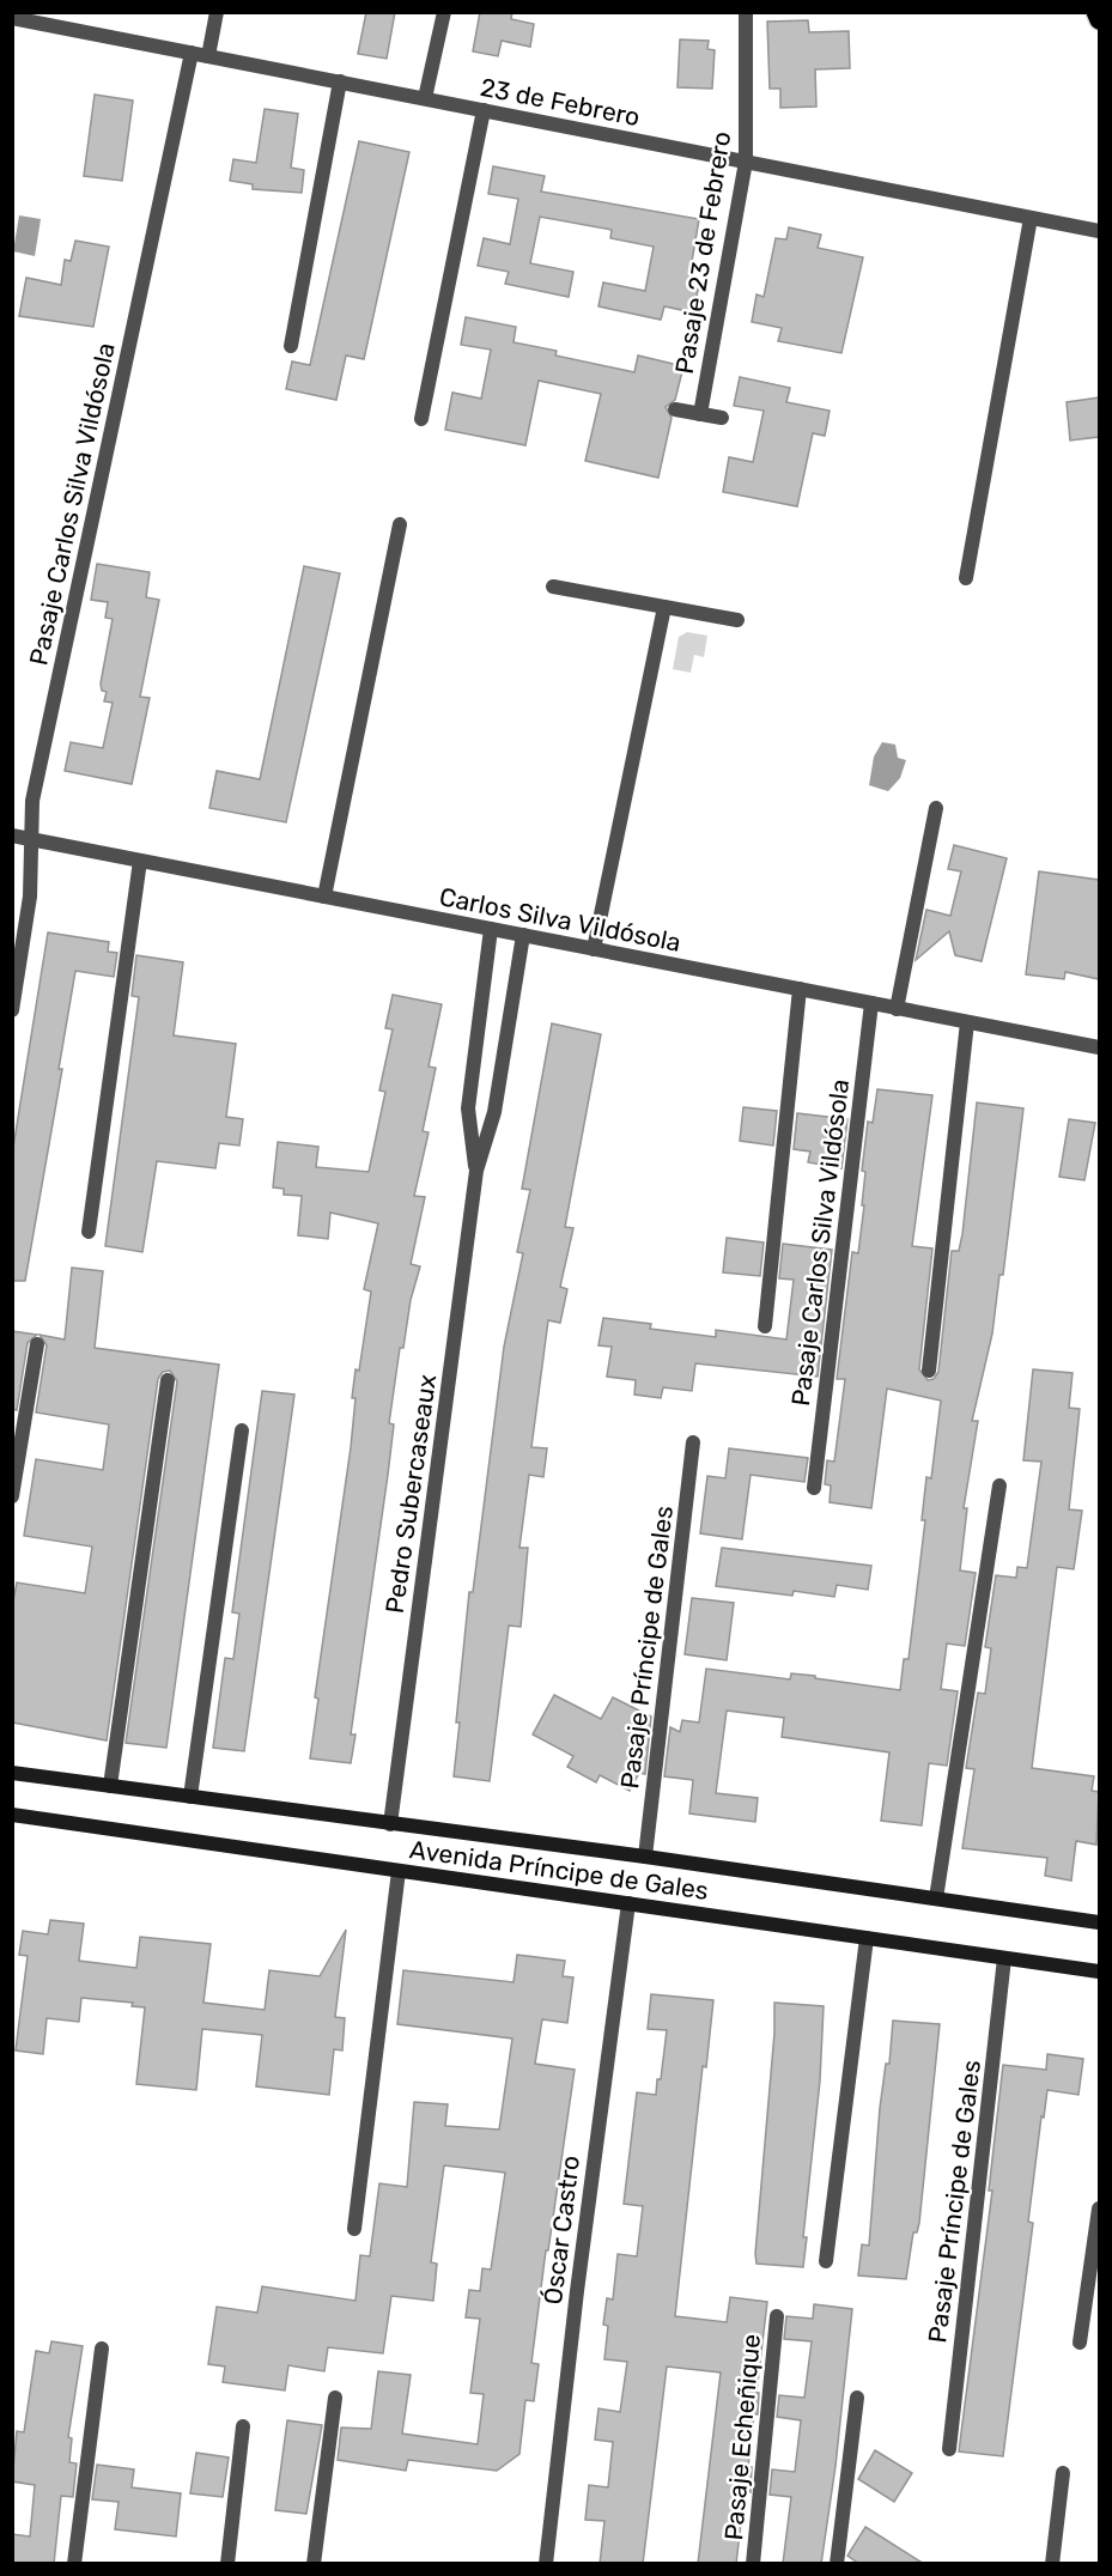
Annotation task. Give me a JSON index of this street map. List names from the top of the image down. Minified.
{"streets":{"main road":["Avenida Príncipe de Gales"],"street":["23 de Febrero","Pasaje 23 de Febrero","Pasaje Carlos Silva Vildósola","Carlos Silva Vildósola","Pedro Subercaseaux","Pasaje Príncipe de Gales","Óscar Castro","Pasaje Echeñique"]},"crossings":[["23 de Febrero","Pasaje 23 de Febrero"],["23 de Febrero","Pasaje Carlos Silva Vildósola"],["Pasaje Carlos Silva Vildósola","Carlos Silva Vildósola"],["Carlos Silva Vildósola","Pedro Subercaseaux"],["Pedro Subercaseaux","Avenida Príncipe de Gales"],["Pasaje Príncipe de Gales","Avenida Príncipe de Gales"],["Avenida Príncipe de Gales","Óscar Castro"]]}
